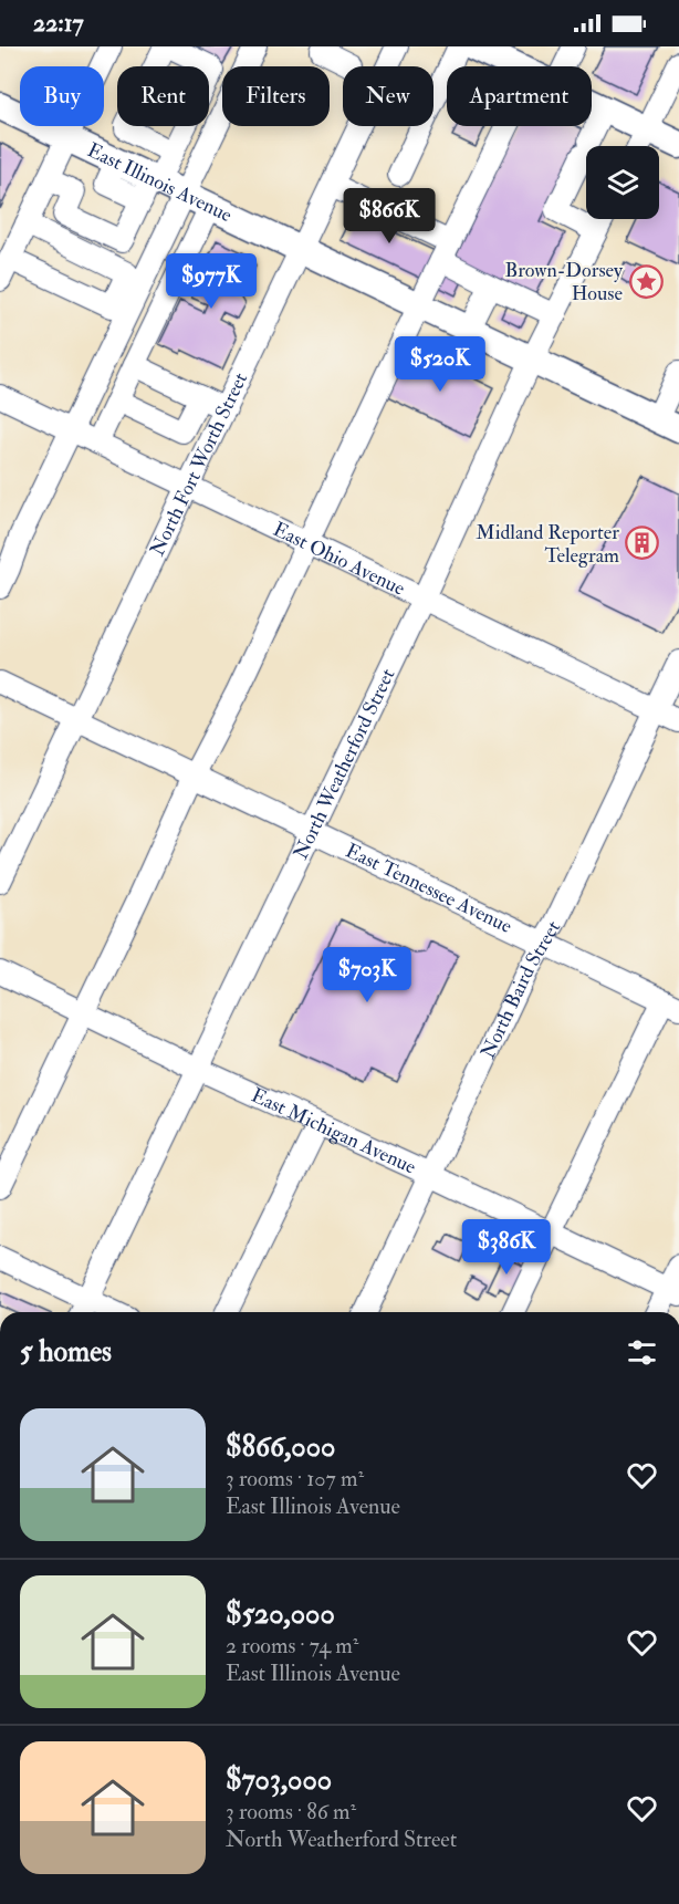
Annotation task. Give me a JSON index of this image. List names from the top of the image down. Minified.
{"streets":{"main road":["East Illinois Avenue"],"street":["North Fort Worth Street","East Ohio Avenue","North Weatherford Street","East Tennessee Avenue","North Baird Street","East Michigan Avenue"]},"crossings":[["East Illinois Avenue","North Fort Worth Street"],["East Illinois Avenue","North Weatherford Street"],["North Fort Worth Street","East Ohio Avenue"],["North Fort Worth Street","East Tennessee Avenue"],["East Ohio Avenue","North Weatherford Street"],["East Ohio Avenue","North Baird Street"],["North Weatherford Street","East Tennessee Avenue"],["North Weatherford Street","East Michigan Avenue"],["East Tennessee Avenue","North Baird Street"],["North Baird Street","East Michigan Avenue"]],"places":{"place":["Brown-Dorsey House"],"building":["Midland Reporter Telegram"]},"page":{"status":"22:17","chip":["Buy","Rent","Filters","New","Apartment"],"price":["$866K","$977K","$520K","$703K","$386K"],"heading":"5 homes","list":[{"name":"$866,000","note":"3 rooms · 107 m² · East Illinois Avenue"},{"name":"$520,000","note":"2 rooms · 74 m² · East Illinois Avenue"},{"name":"$703,000","note":"3 rooms · 86 m² · North Weatherford Street"}]}}
